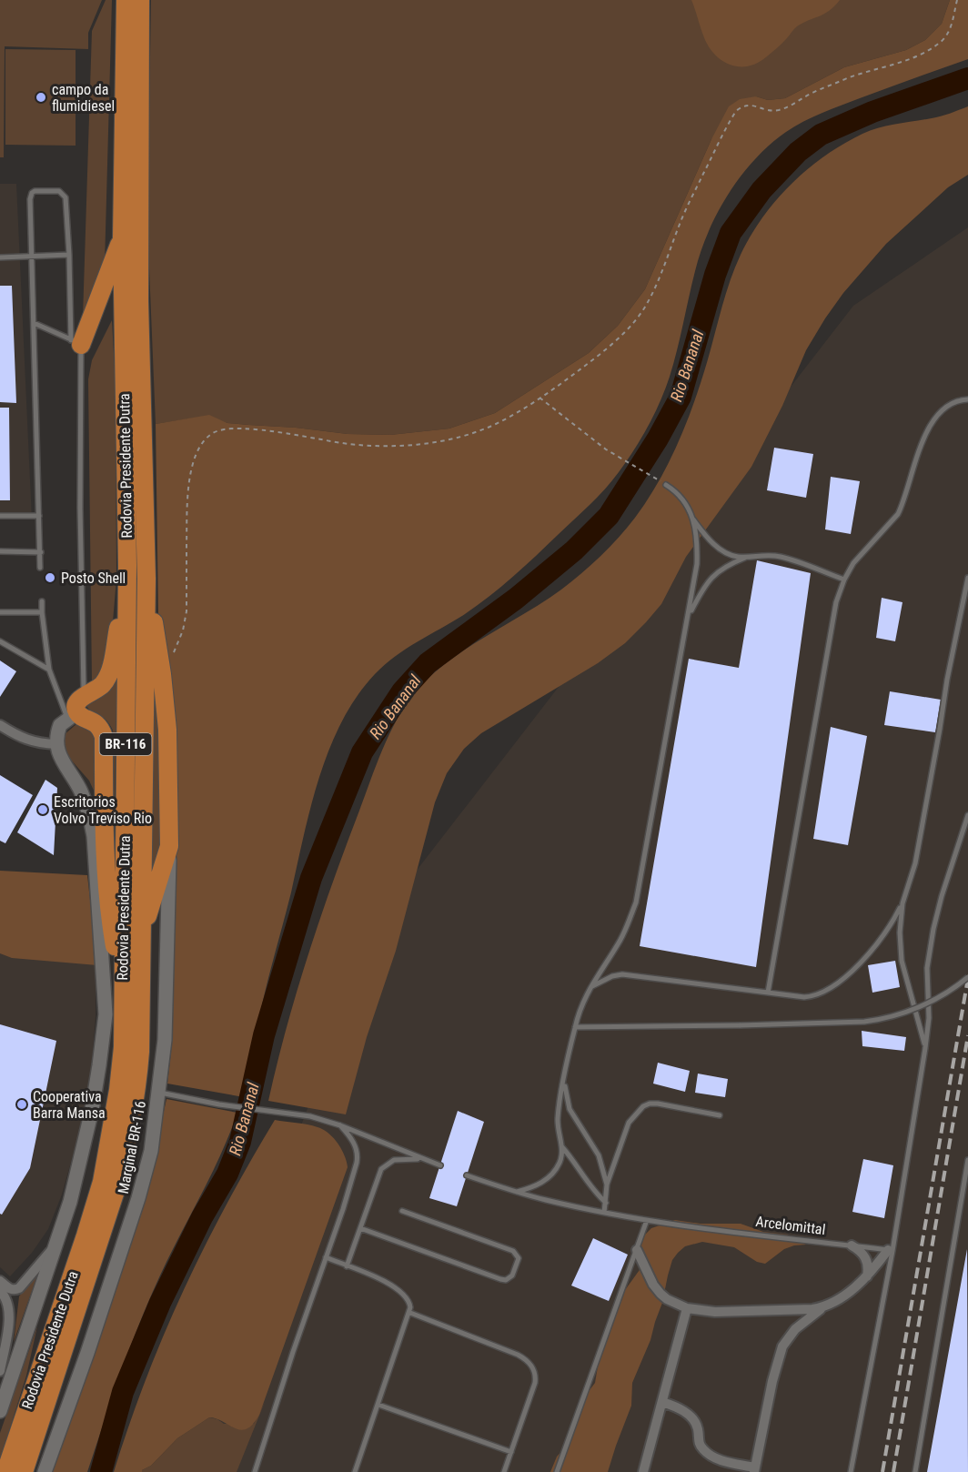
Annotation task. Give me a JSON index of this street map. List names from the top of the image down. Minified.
{"streets":{"highway":["Rodovia Presidente Dutra","BR-116"],"main road":["Marginal BR-116"],"lane":["Arcelomittal"]},"water":["Rio Bananal"],"places":["campo da flumidiesel","Posto Shell","Escritorios Volvo Treviso Rio","Cooperativa Barra Mansa"]}
